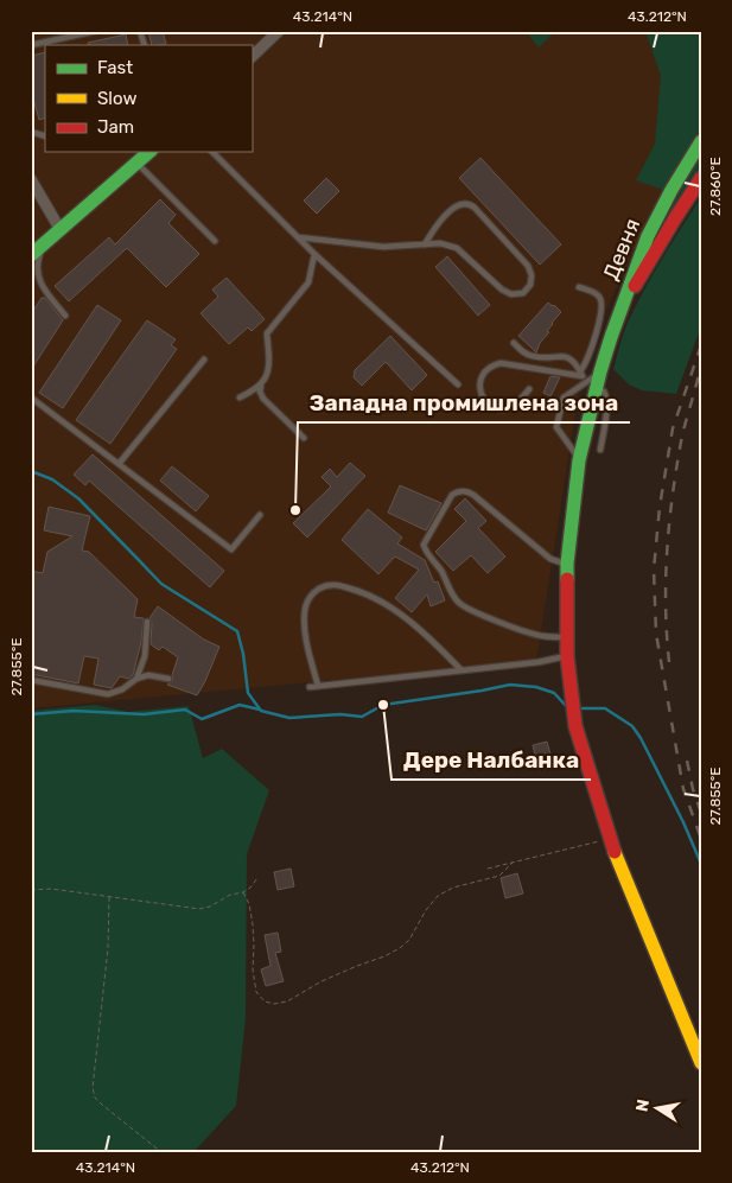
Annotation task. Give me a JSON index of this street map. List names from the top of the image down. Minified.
{"streets":{"street":["Девня"]},"places":["Западна промишлена зона","Дере Налбанка"],"legend":["Fast","Slow","Jam"],"north":"left","coordinates":["43.214°N","43.212°N","27.860°E","27.855°E"]}
